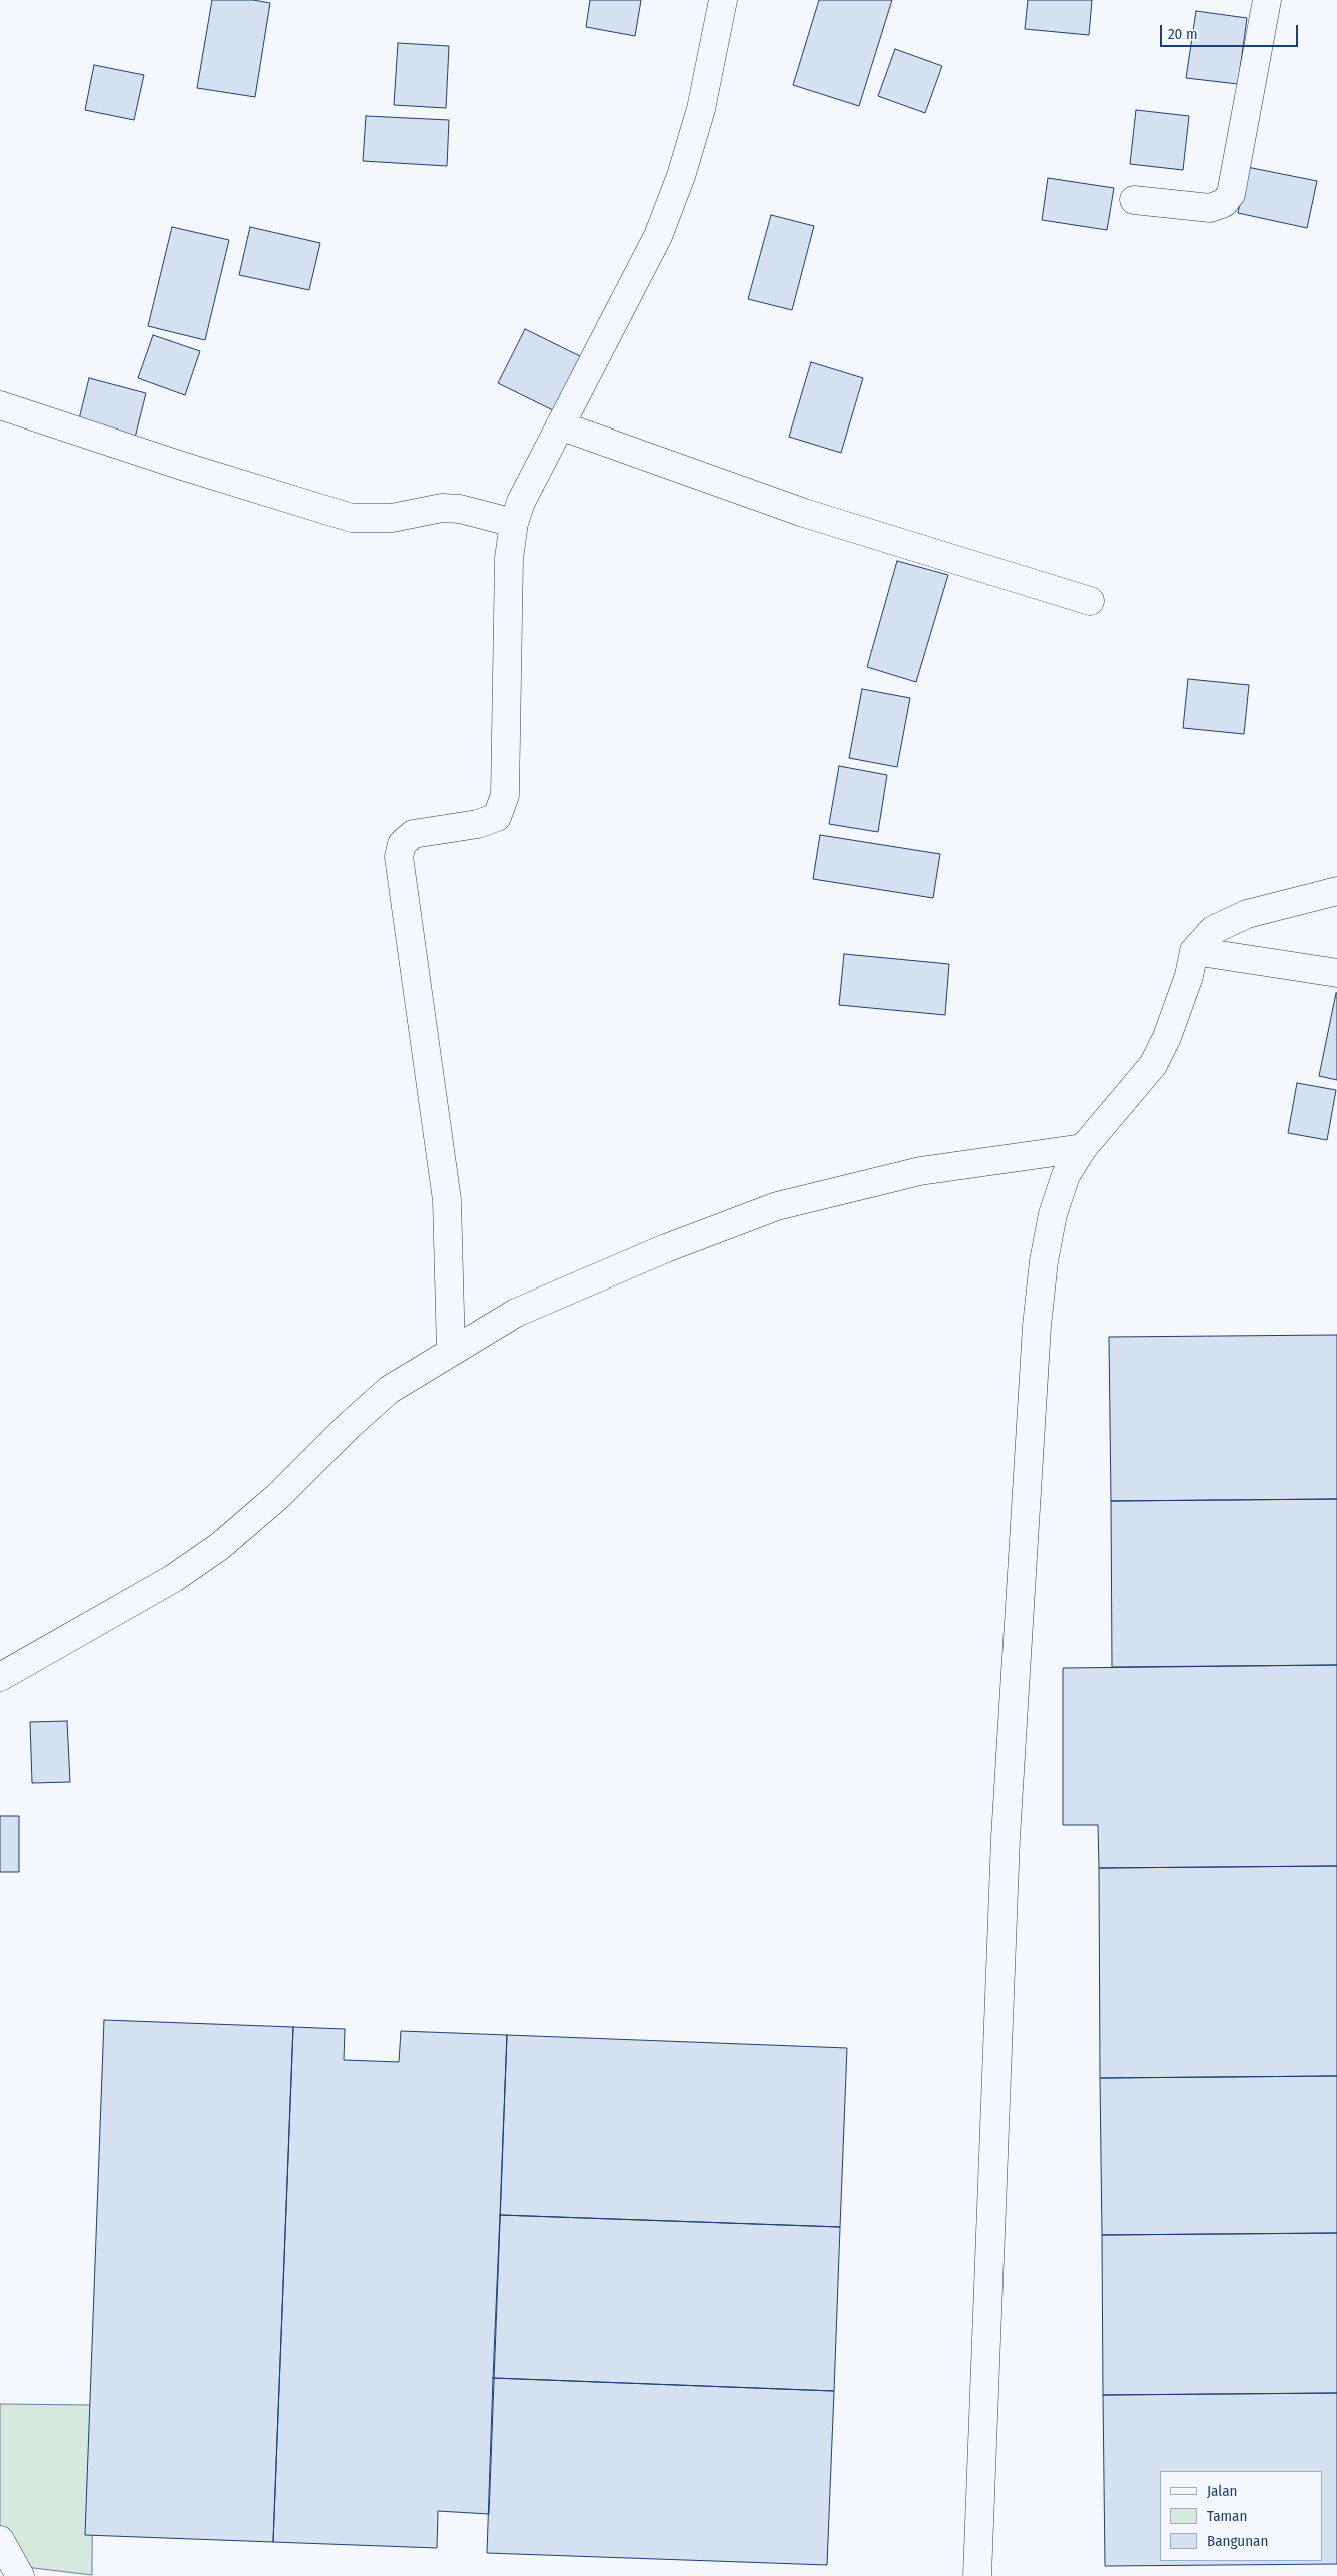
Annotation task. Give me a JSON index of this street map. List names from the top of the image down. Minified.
{"legend":["Jalan","Taman","Bangunan"],"scale_bar":"20 m"}
